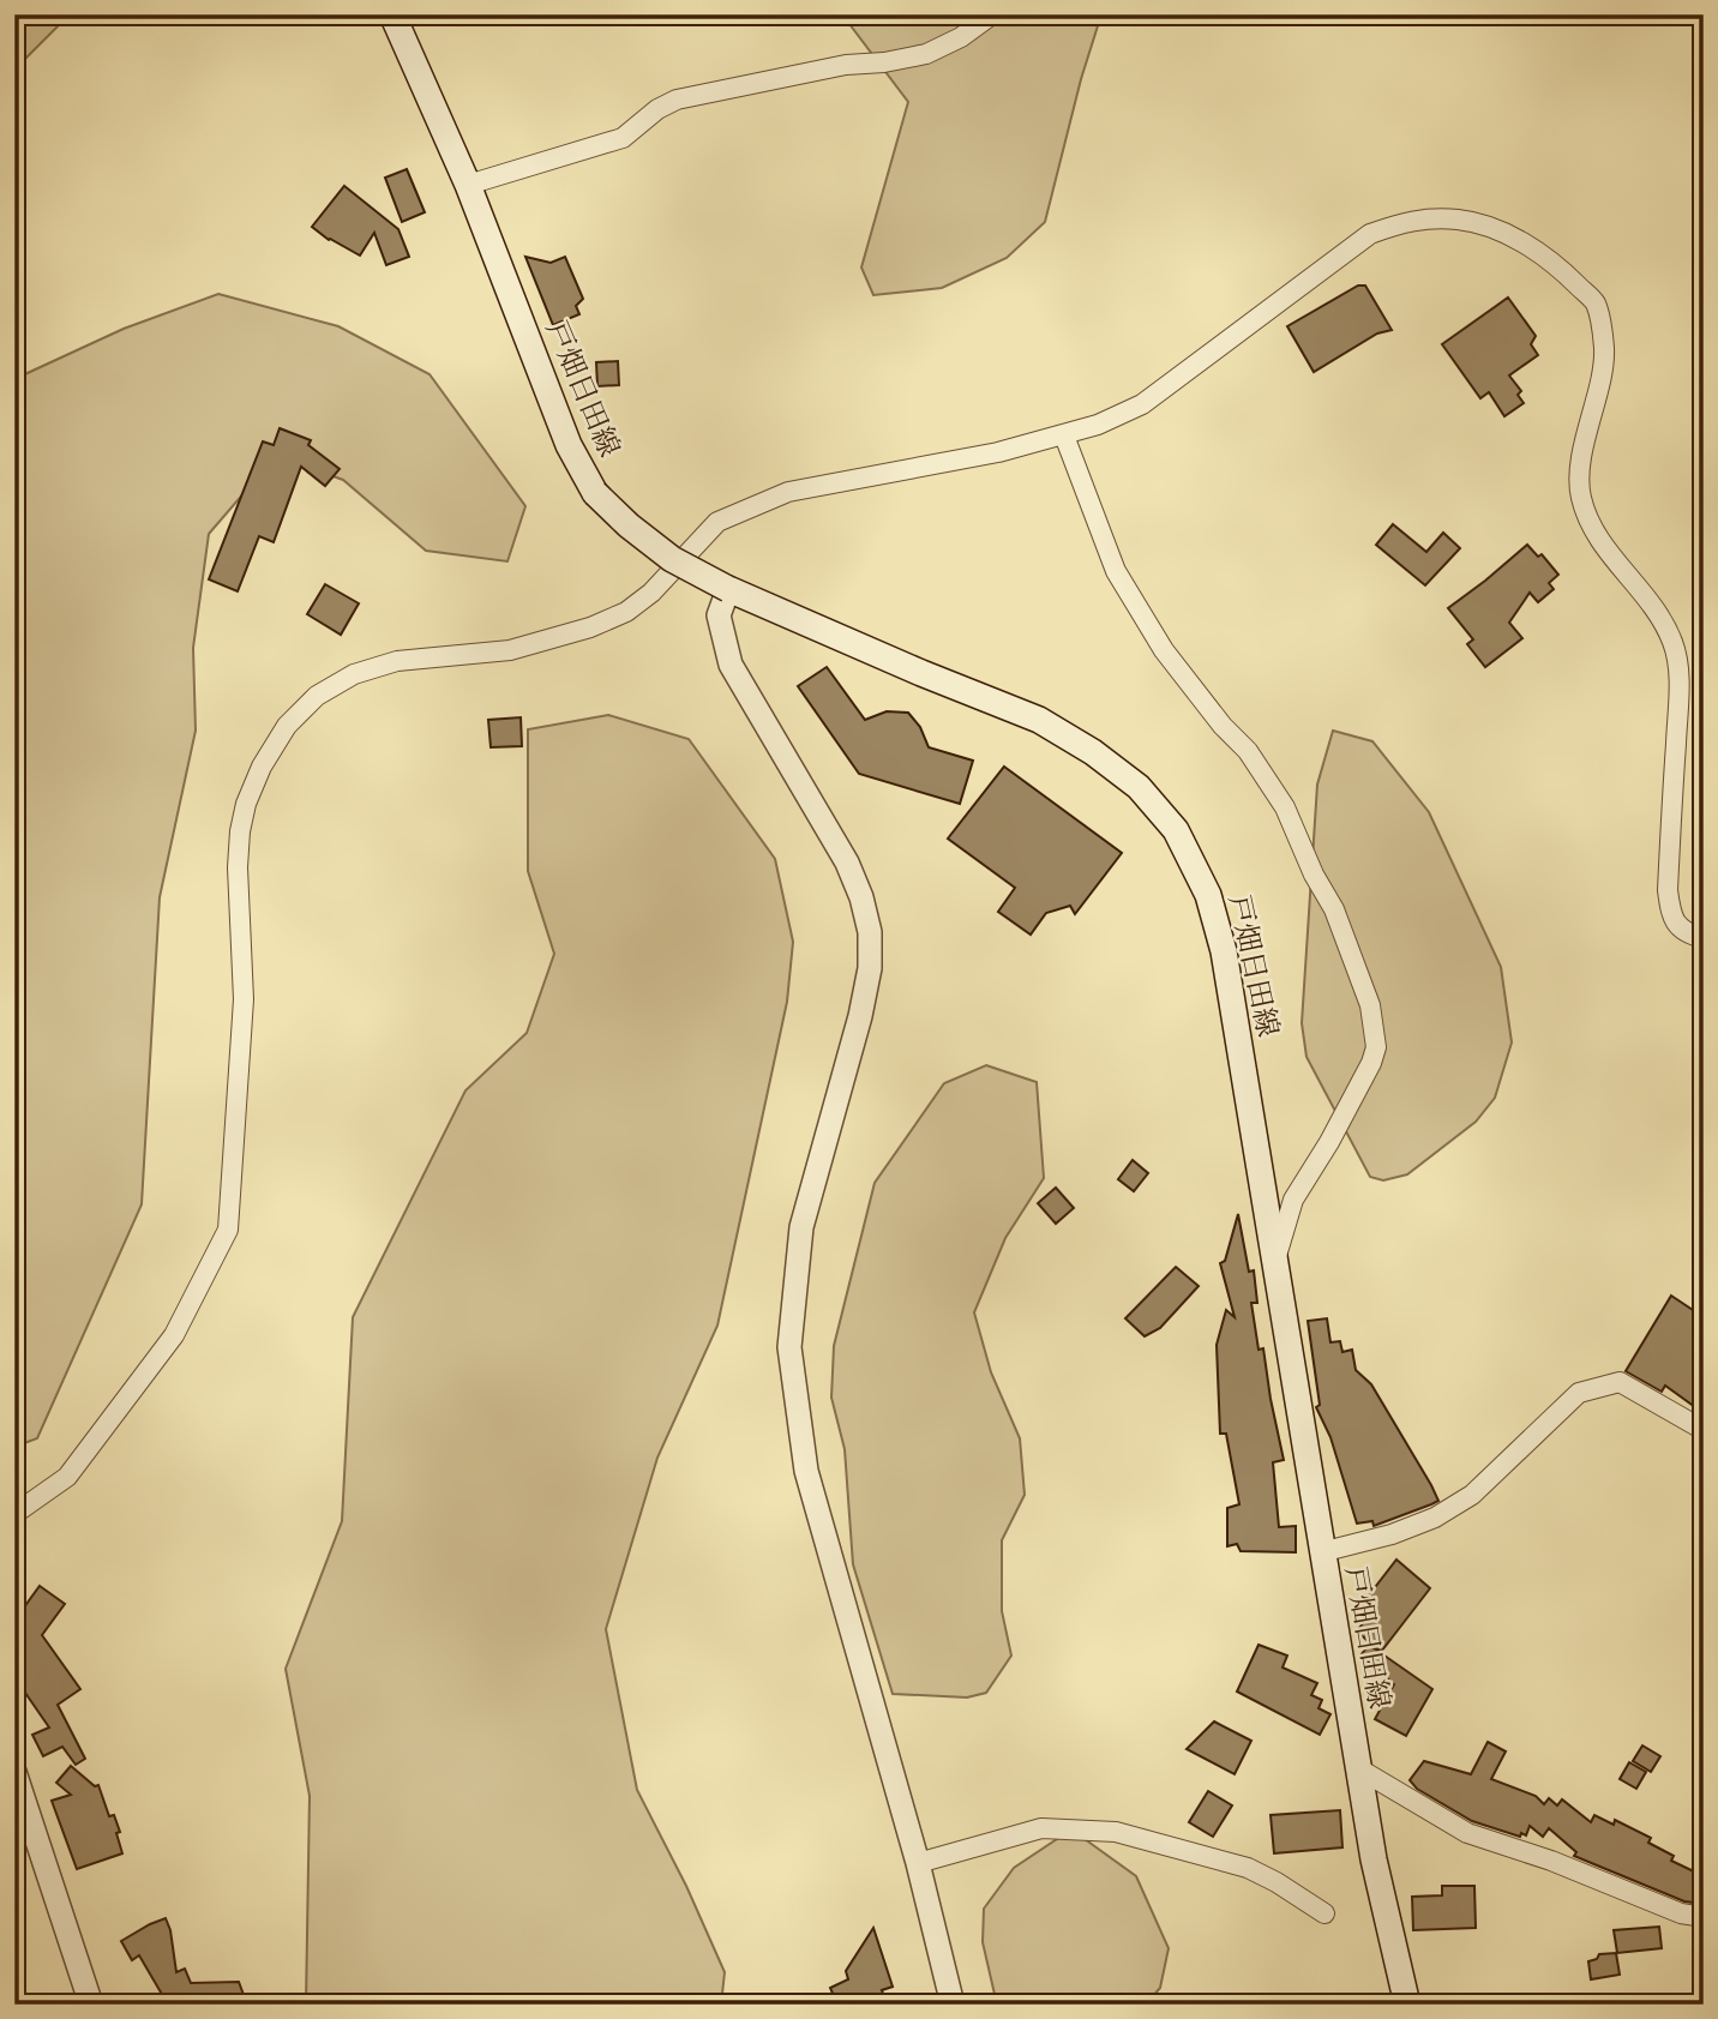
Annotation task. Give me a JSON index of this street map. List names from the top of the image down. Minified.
{"streets":{"main road":["戸畑日田線"]}}
